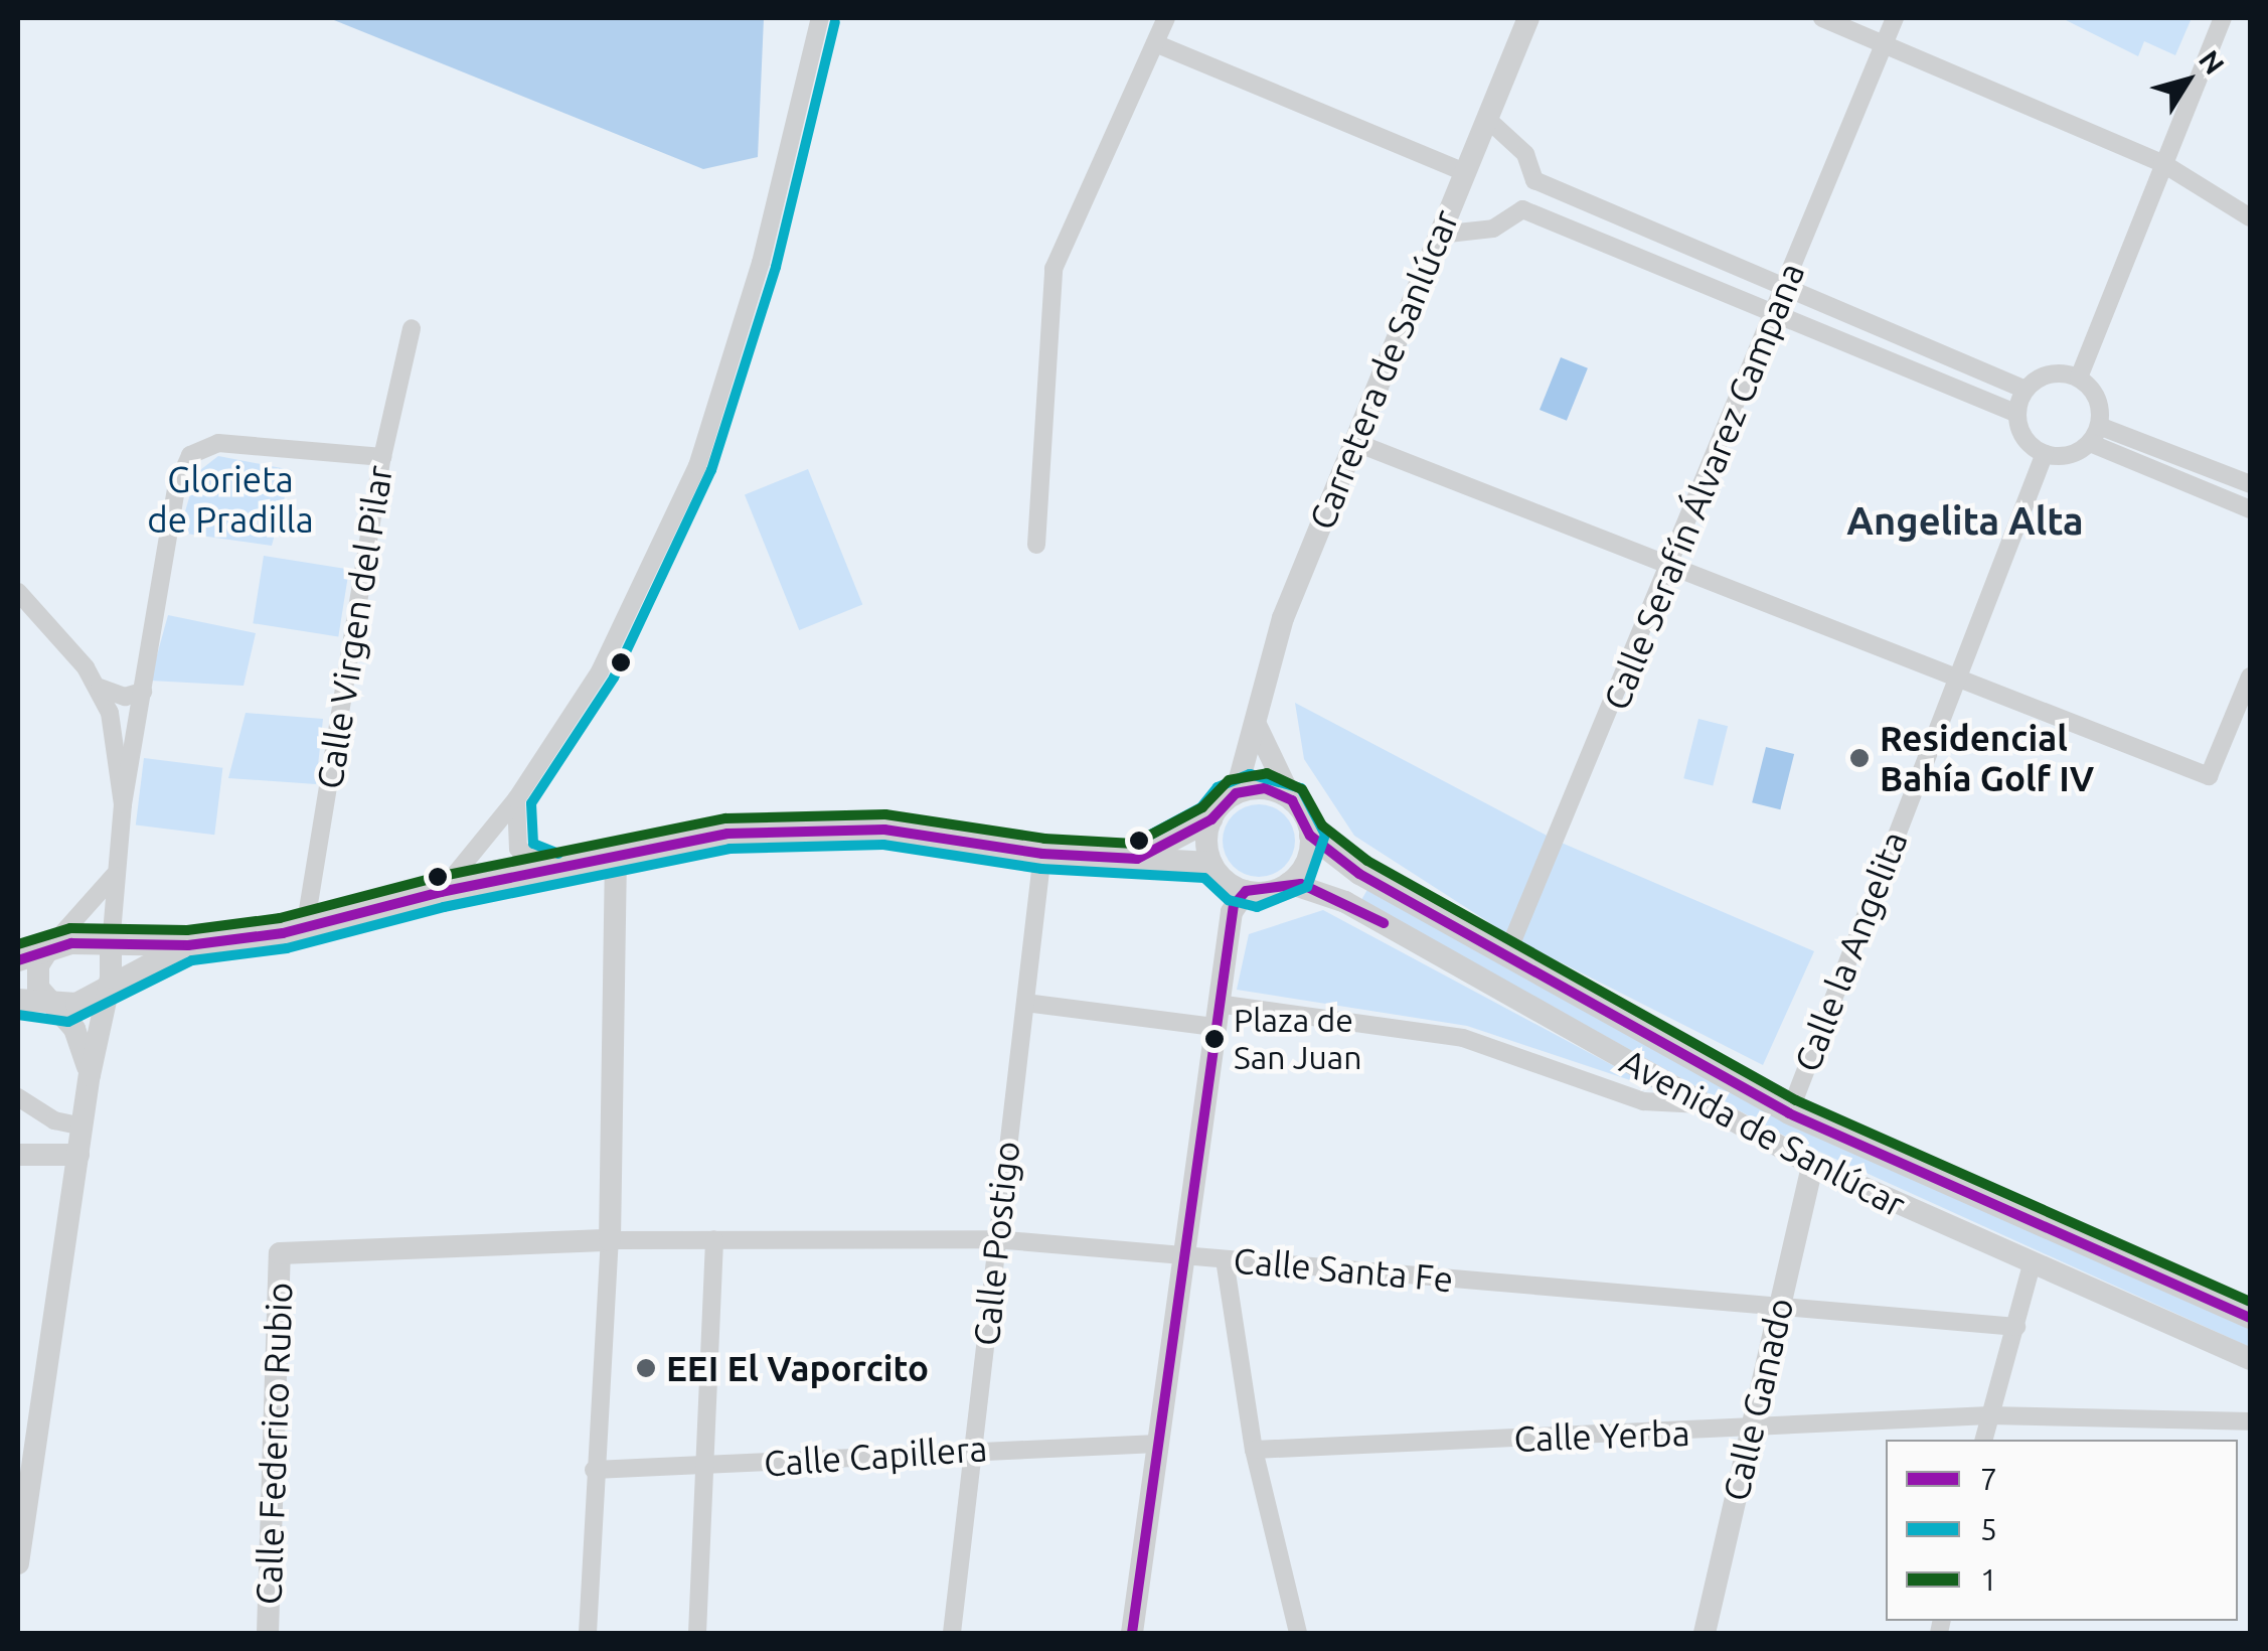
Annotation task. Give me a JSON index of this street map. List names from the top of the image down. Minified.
{"streets":{"main road":["Carretera de Sanlúcar","Avenida de Sanlúcar","Calle Ganado","Calle Federico Rubio"],"street":["Calle Serafín Álvarez Campana","Calle Virgen del Pilar","Calle la Angelita","Calle Postigo","Calle Santa Fe","Calle Yerba","Calle Capillera"]},"crossings":[["Carretera de Sanlúcar","Avenida de Sanlúcar"],["Calle Serafín Álvarez Campana","Avenida de Sanlúcar"],["Calle la Angelita","Avenida de Sanlúcar"],["Avenida de Sanlúcar","Calle Ganado"],["Calle Postigo","Calle Santa Fe"],["Calle Postigo","Calle Capillera"],["Calle Santa Fe","Calle Ganado"],["Calle Santa Fe","Calle Federico Rubio"],["Calle Ganado","Calle Yerba"]],"districts":["Angelita Alta"],"parks":["Glorieta de Pradilla"],"places":["Residencial Bahía Golf IV","Plaza de San Juan","EEI El Vaporcito"],"lines":["transit line 5","transit line 1","transit line 7"],"legend":["7","5","1"],"north":"top right"}
